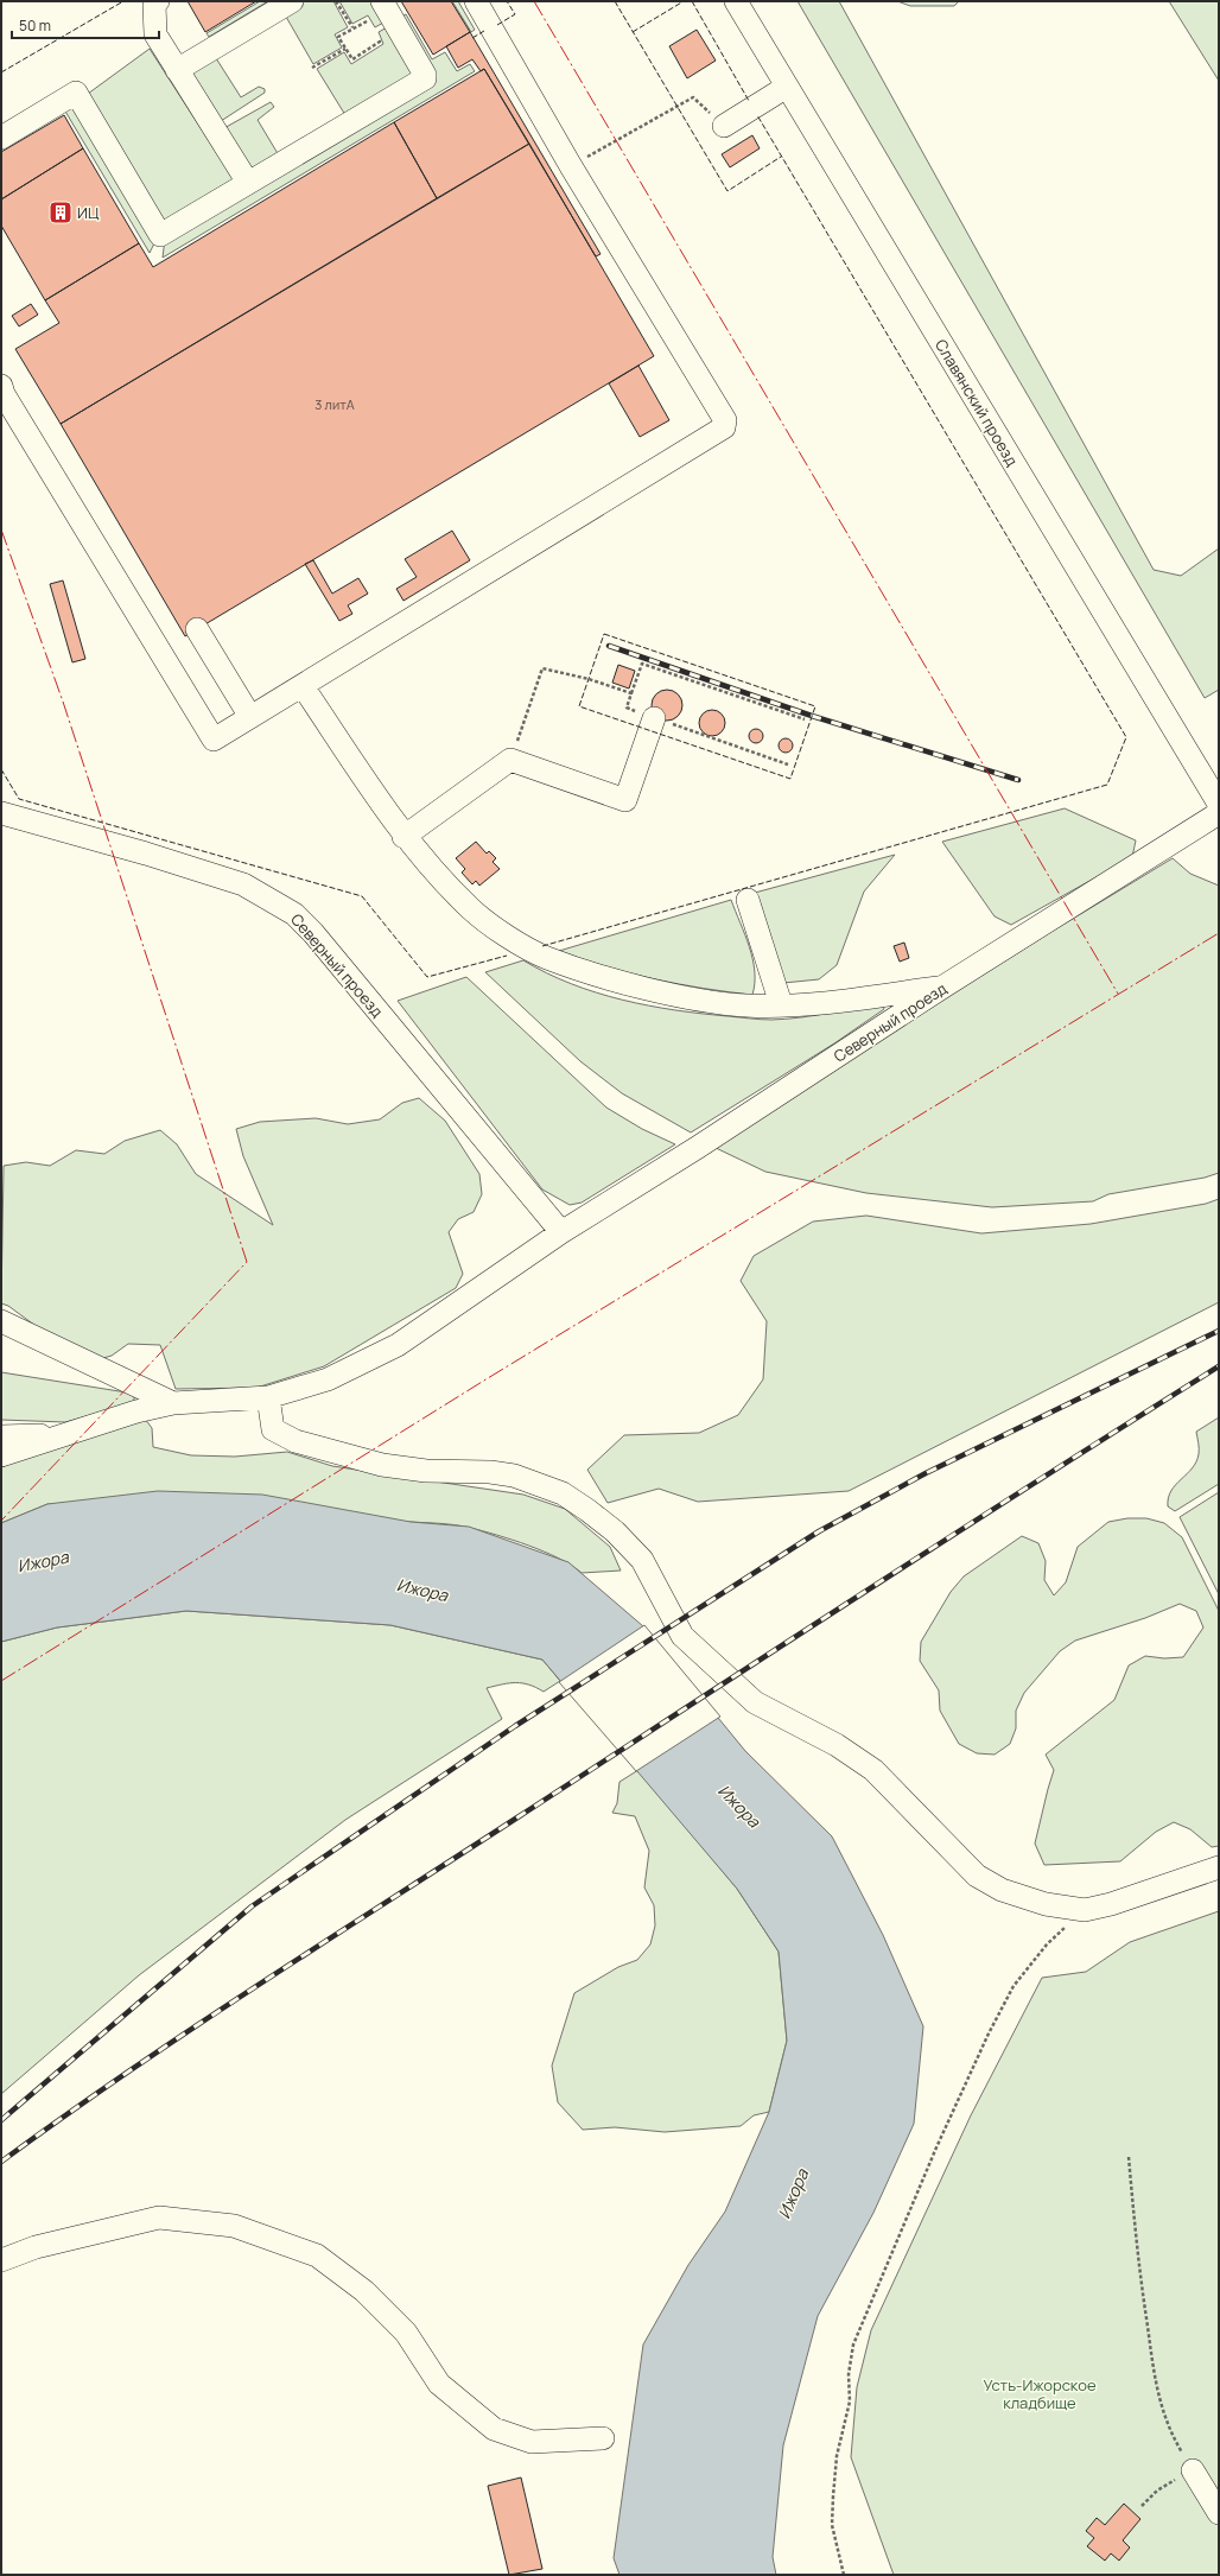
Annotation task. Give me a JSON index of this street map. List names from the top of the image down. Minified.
{"streets":{"street":["Славянский проезд","Северный проезд"]},"water":["Ижора"],"parks":["Усть-Ижорское кладбище"],"places":{"building":["ИЦ"]},"house_numbers":["3 литА"],"scale_bar":"50 m"}
